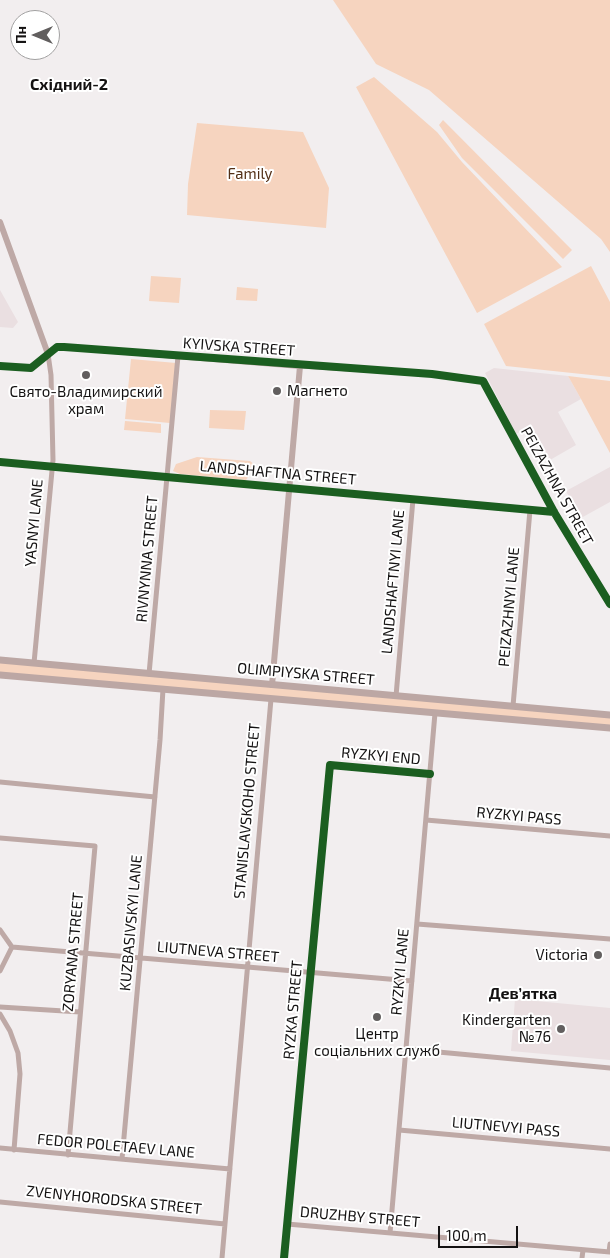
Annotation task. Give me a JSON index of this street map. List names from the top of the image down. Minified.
{"streets":{"main road":["OLIMPIYSKA STREET","STANISLAVSKOHO STREET"],"street":["KYIVSKA STREET","LANDSHAFTNA STREET","PEIZAZHNA STREET","YASNYI LANE","RIVNYNNA STREET","LANDSHAFTNYI LANE","PEIZAZHNYI LANE","RYZKYI END","RYZKYI PASS","KUZBASIVSKYI LANE","ZORYANA STREET","LIUTNEVA STREET","RYZKYI LANE","RYZKA STREET","LIUTNEVYI PASS","FEDOR POLETAEV LANE","ZVENYHORODSKA STREET","DRUZHBY STREET"]},"crossings":[["KYIVSKA STREET","PEIZAZHNA STREET"],["KYIVSKA STREET","YASNYI LANE"],["KYIVSKA STREET","RIVNYNNA STREET"],["KYIVSKA STREET","STANISLAVSKOHO STREET"],["LANDSHAFTNA STREET","PEIZAZHNA STREET"],["LANDSHAFTNA STREET","YASNYI LANE"],["LANDSHAFTNA STREET","RIVNYNNA STREET"],["LANDSHAFTNA STREET","LANDSHAFTNYI LANE"],["LANDSHAFTNA STREET","PEIZAZHNYI LANE"],["LANDSHAFTNA STREET","STANISLAVSKOHO STREET"],["YASNYI LANE","OLIMPIYSKA STREET"],["RIVNYNNA STREET","OLIMPIYSKA STREET"],["LANDSHAFTNYI LANE","OLIMPIYSKA STREET"],["PEIZAZHNYI LANE","OLIMPIYSKA STREET"],["OLIMPIYSKA STREET","STANISLAVSKOHO STREET"],["OLIMPIYSKA STREET","KUZBASIVSKYI LANE"],["OLIMPIYSKA STREET","RYZKYI LANE"],["RYZKYI END","RYZKYI LANE"],["RYZKYI END","RYZKA STREET"],["STANISLAVSKOHO STREET","LIUTNEVA STREET"],["STANISLAVSKOHO STREET","FEDOR POLETAEV LANE"],["STANISLAVSKOHO STREET","ZVENYHORODSKA STREET"],["RYZKYI PASS","RYZKYI LANE"],["KUZBASIVSKYI LANE","LIUTNEVA STREET"],["KUZBASIVSKYI LANE","FEDOR POLETAEV LANE"],["ZORYANA STREET","LIUTNEVA STREET"],["ZORYANA STREET","FEDOR POLETAEV LANE"],["LIUTNEVA STREET","RYZKYI LANE"],["LIUTNEVA STREET","RYZKA STREET"],["RYZKYI LANE","LIUTNEVYI PASS"],["RYZKYI LANE","DRUZHBY STREET"],["RYZKA STREET","DRUZHBY STREET"]],"districts":["Східний-2","Дев’ятка"],"parks":["Family"],"places":["Свято-Владимирский храм","Магнето","Victoria","Центр соціальних служб","Kindergarten №76"],"scale_bar":"100 m","north":"left"}
